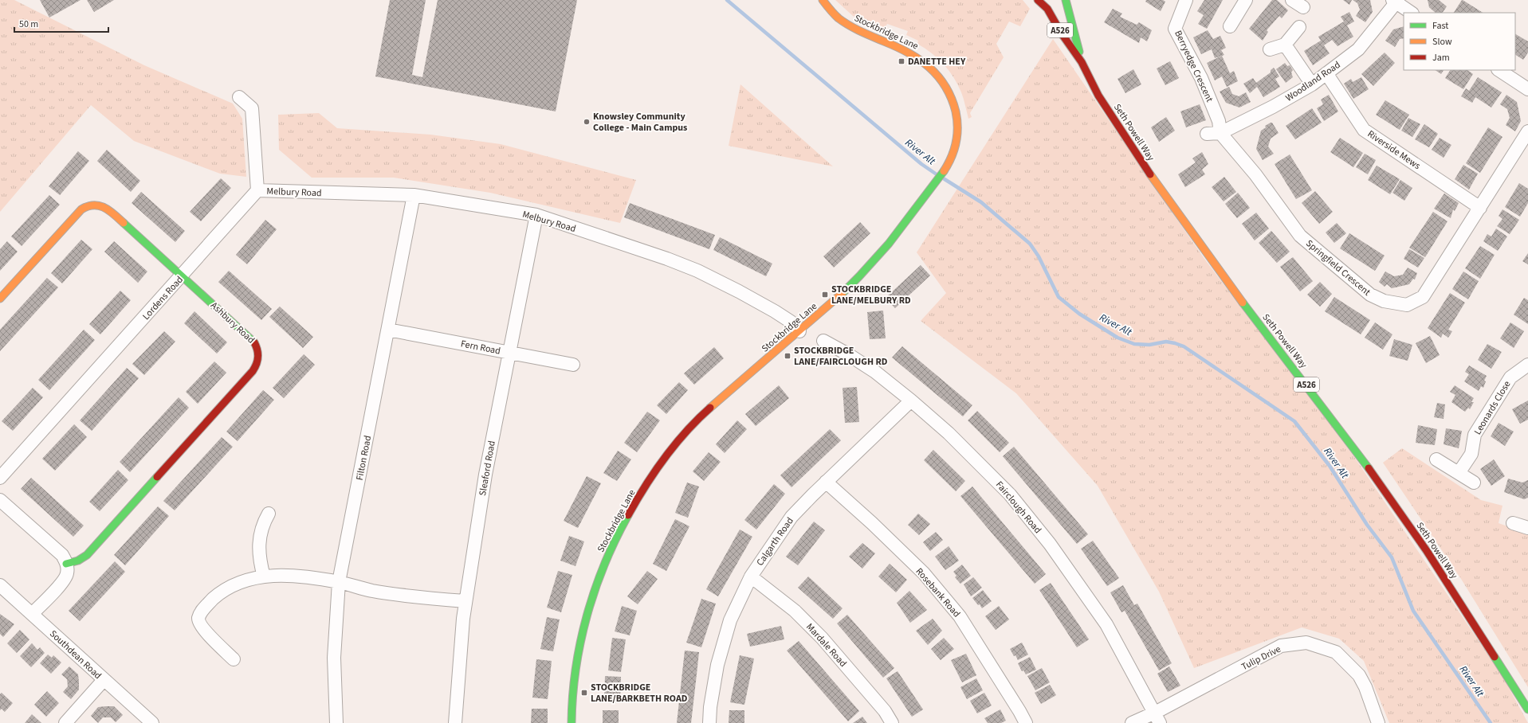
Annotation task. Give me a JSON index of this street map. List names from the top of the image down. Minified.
{"streets":{"main road":["A526","Stockbridge Lane","Seth Powell Way","Ashbury Road"],"street":["Berryedge Crescent","Woodland Road","Riverside Mews","Melbury Road","Springfield Crescent","Lordens Road","Fern Road","Leonards Close","Filton Road","Sleaford Road","Fairclough Road","Calgarth Road","Rosebank Road","Mardale Road","Southdean Road","Tulip Drive"]},"crossings":[["Stockbridge Lane","Melbury Road"],["Berryedge Crescent","Woodland Road"],["Berryedge Crescent","Springfield Crescent"],["Woodland Road","Riverside Mews"],["Woodland Road","Springfield Crescent"],["Riverside Mews","Springfield Crescent"],["Melbury Road","Lordens Road"],["Melbury Road","Filton Road"],["Melbury Road","Sleaford Road"],["Lordens Road","Ashbury Road"],["Fern Road","Filton Road"],["Fern Road","Sleaford Road"],["Fairclough Road","Calgarth Road"],["Fairclough Road","Tulip Drive"],["Calgarth Road","Rosebank Road"],["Calgarth Road","Mardale Road"]],"water":["River Alt"],"places":{"transit":["DANETTE HEY","STOCKBRIDGE LANE/MELBURY RD","STOCKBRIDGE LANE/FAIRCLOUGH RD","STOCKBRIDGE LANE/BARKBETH ROAD"],"other":["Knowsley Community College - Main Campus"]},"legend":["Fast","Slow","Jam"],"scale_bar":"50 m"}
